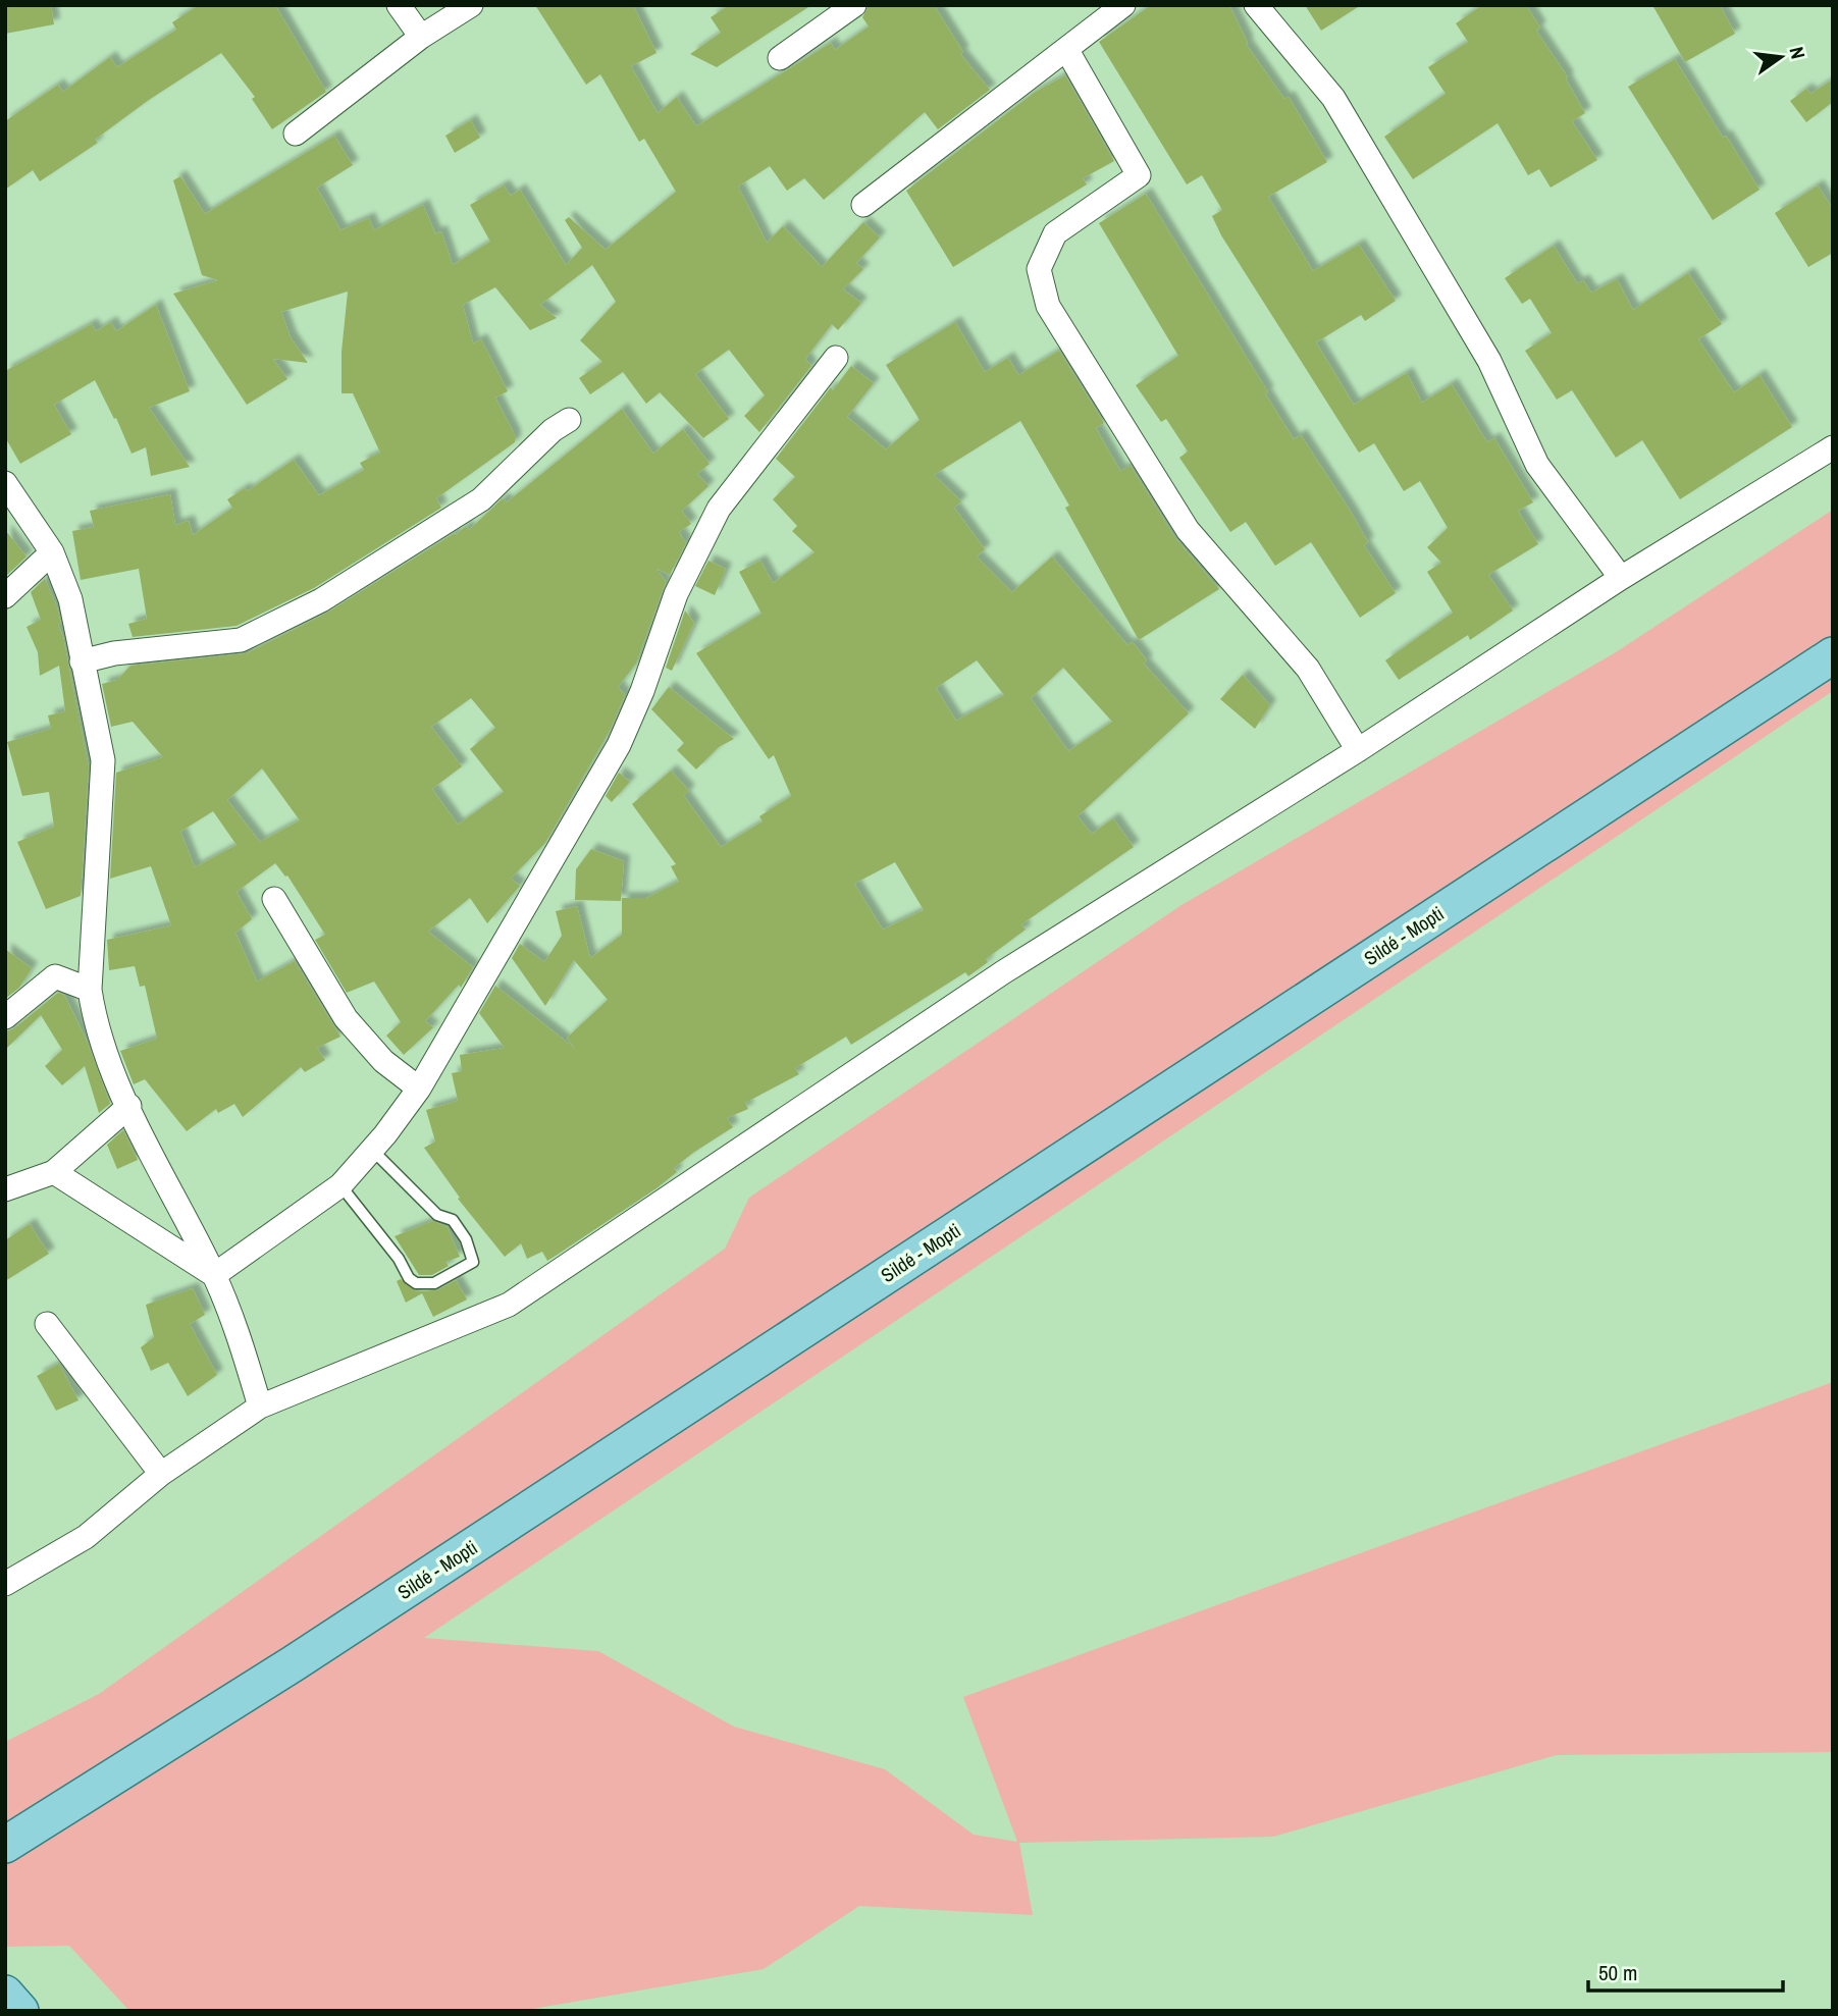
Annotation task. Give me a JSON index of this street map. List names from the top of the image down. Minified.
{"streets":{"main road":["Sildé - Mopti"]},"scale_bar":"50 m","north":"right"}
